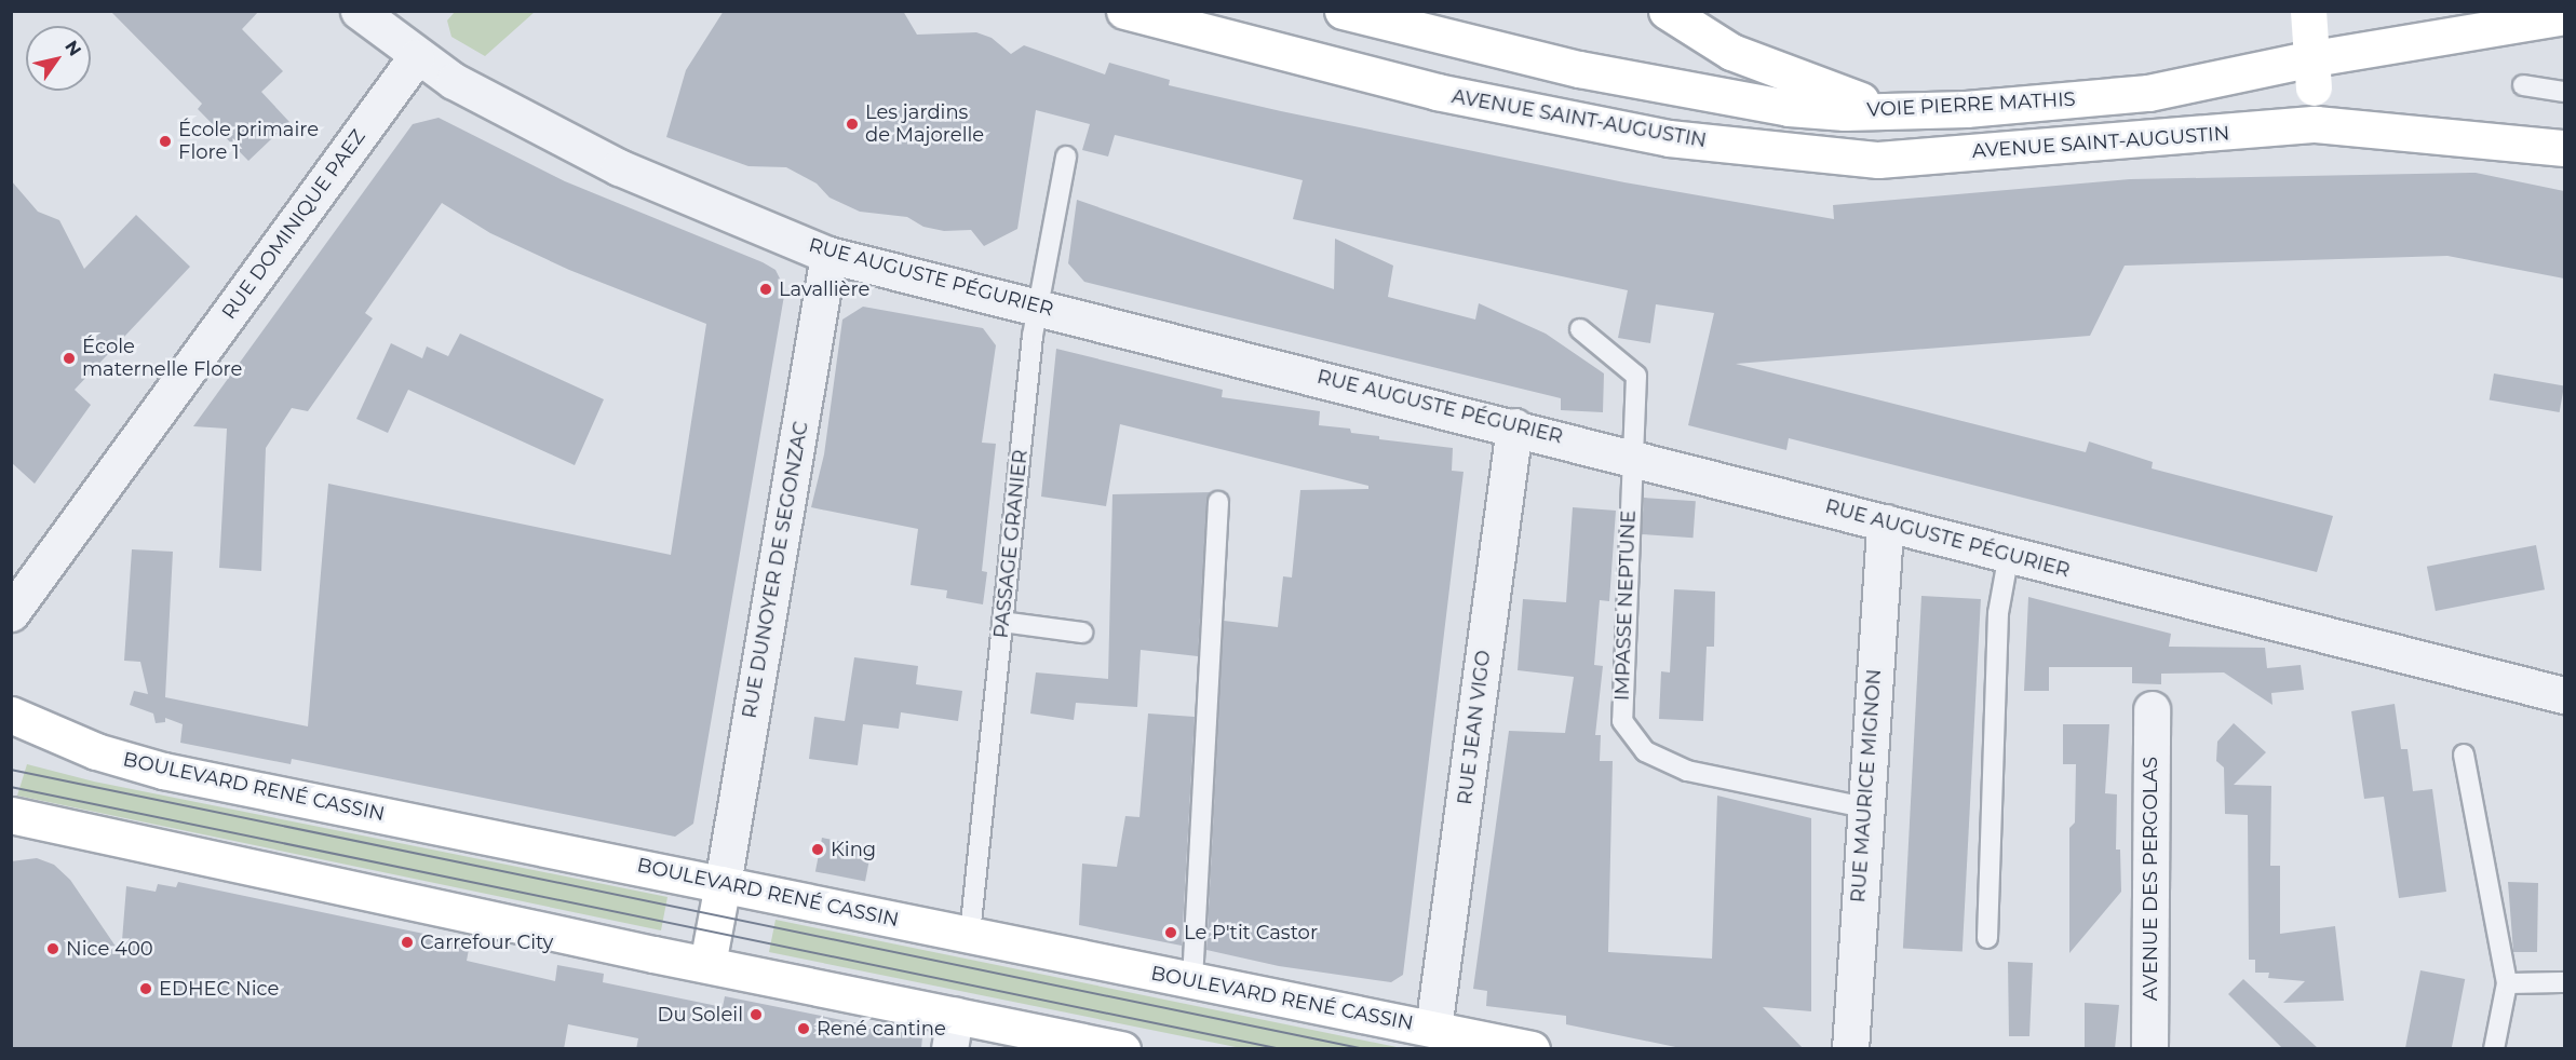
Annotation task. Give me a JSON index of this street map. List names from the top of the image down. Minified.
{"streets":{"main road":["VOIE PIERRE MATHIS","AVENUE SAINT-AUGUSTIN","BOULEVARD RENÉ CASSIN"],"street":["RUE DOMINIQUE PAEZ","RUE AUGUSTE PÉGURIER","RUE DUNOYER DE SEGONZAC","RUE JEAN VIGO","RUE MAURICE MIGNON","AVENUE DES PERGOLAS"],"lane":["PASSAGE GRANIER","IMPASSE NEPTUNE"]},"crossings":[["RUE DOMINIQUE PAEZ","RUE AUGUSTE PÉGURIER"],["RUE AUGUSTE PÉGURIER","PASSAGE GRANIER"],["RUE AUGUSTE PÉGURIER","RUE DUNOYER DE SEGONZAC"],["RUE AUGUSTE PÉGURIER","IMPASSE NEPTUNE"],["RUE AUGUSTE PÉGURIER","RUE JEAN VIGO"],["RUE AUGUSTE PÉGURIER","RUE MAURICE MIGNON"],["PASSAGE GRANIER","BOULEVARD RENÉ CASSIN"],["RUE DUNOYER DE SEGONZAC","BOULEVARD RENÉ CASSIN"],["IMPASSE NEPTUNE","RUE MAURICE MIGNON"],["RUE JEAN VIGO","BOULEVARD RENÉ CASSIN"]],"places":["Les jardins de Majorelle","École primaire Flore 1","Lavallière","École maternelle Flore","King","Le P'tit Castor","Carrefour City","Nice 400","EDHEC Nice","Du Soleil","René cantine"],"north":"top right"}
